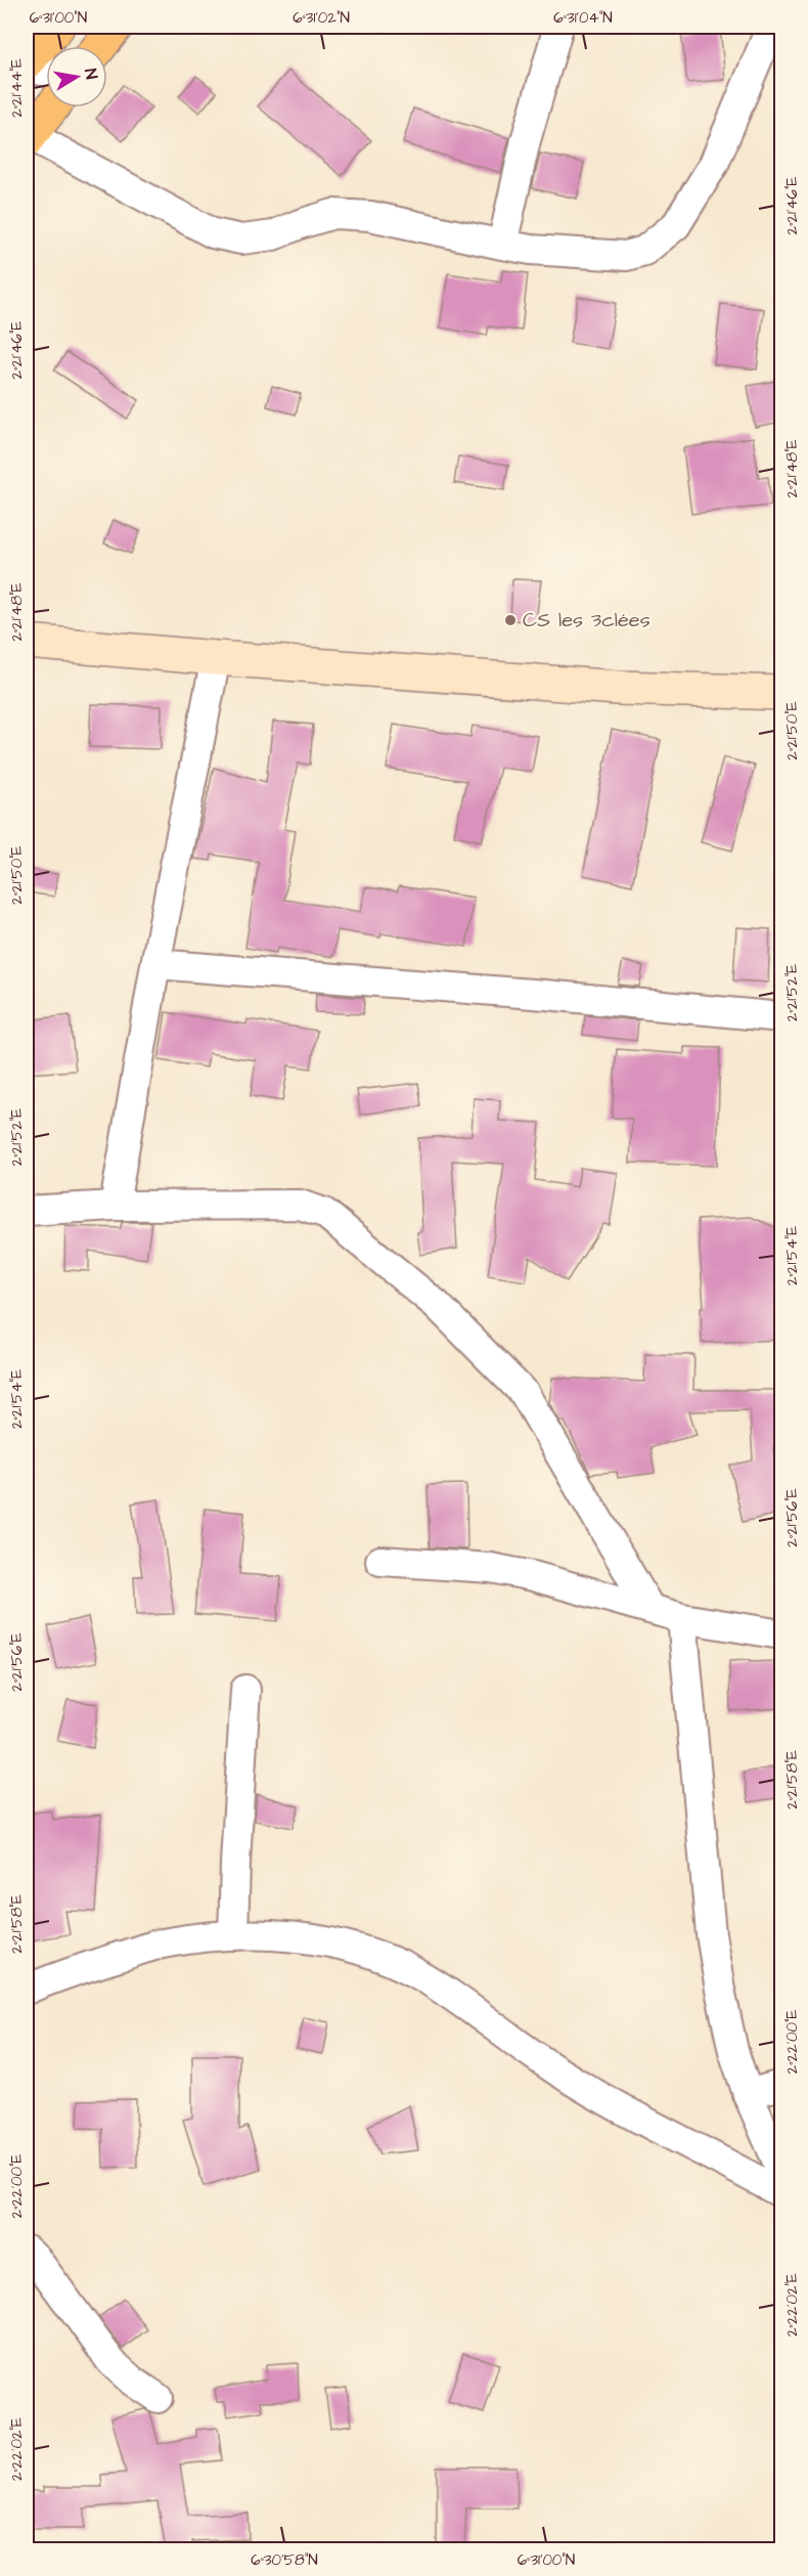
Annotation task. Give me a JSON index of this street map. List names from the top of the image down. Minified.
{"places":["CS les 3clées"],"north":"right","coordinates":["6°31'00\"N","6°31'02\"N","6°31'04\"N","2°21'44\"E","2°21'46\"E","2°21'48\"E","2°21'50\"E","2°21'52\"E","2°21'54\"E","2°21'56\"E","2°21'58\"E","2°22'00\"E","2°22'02\"E","6°30'58\"N"]}
